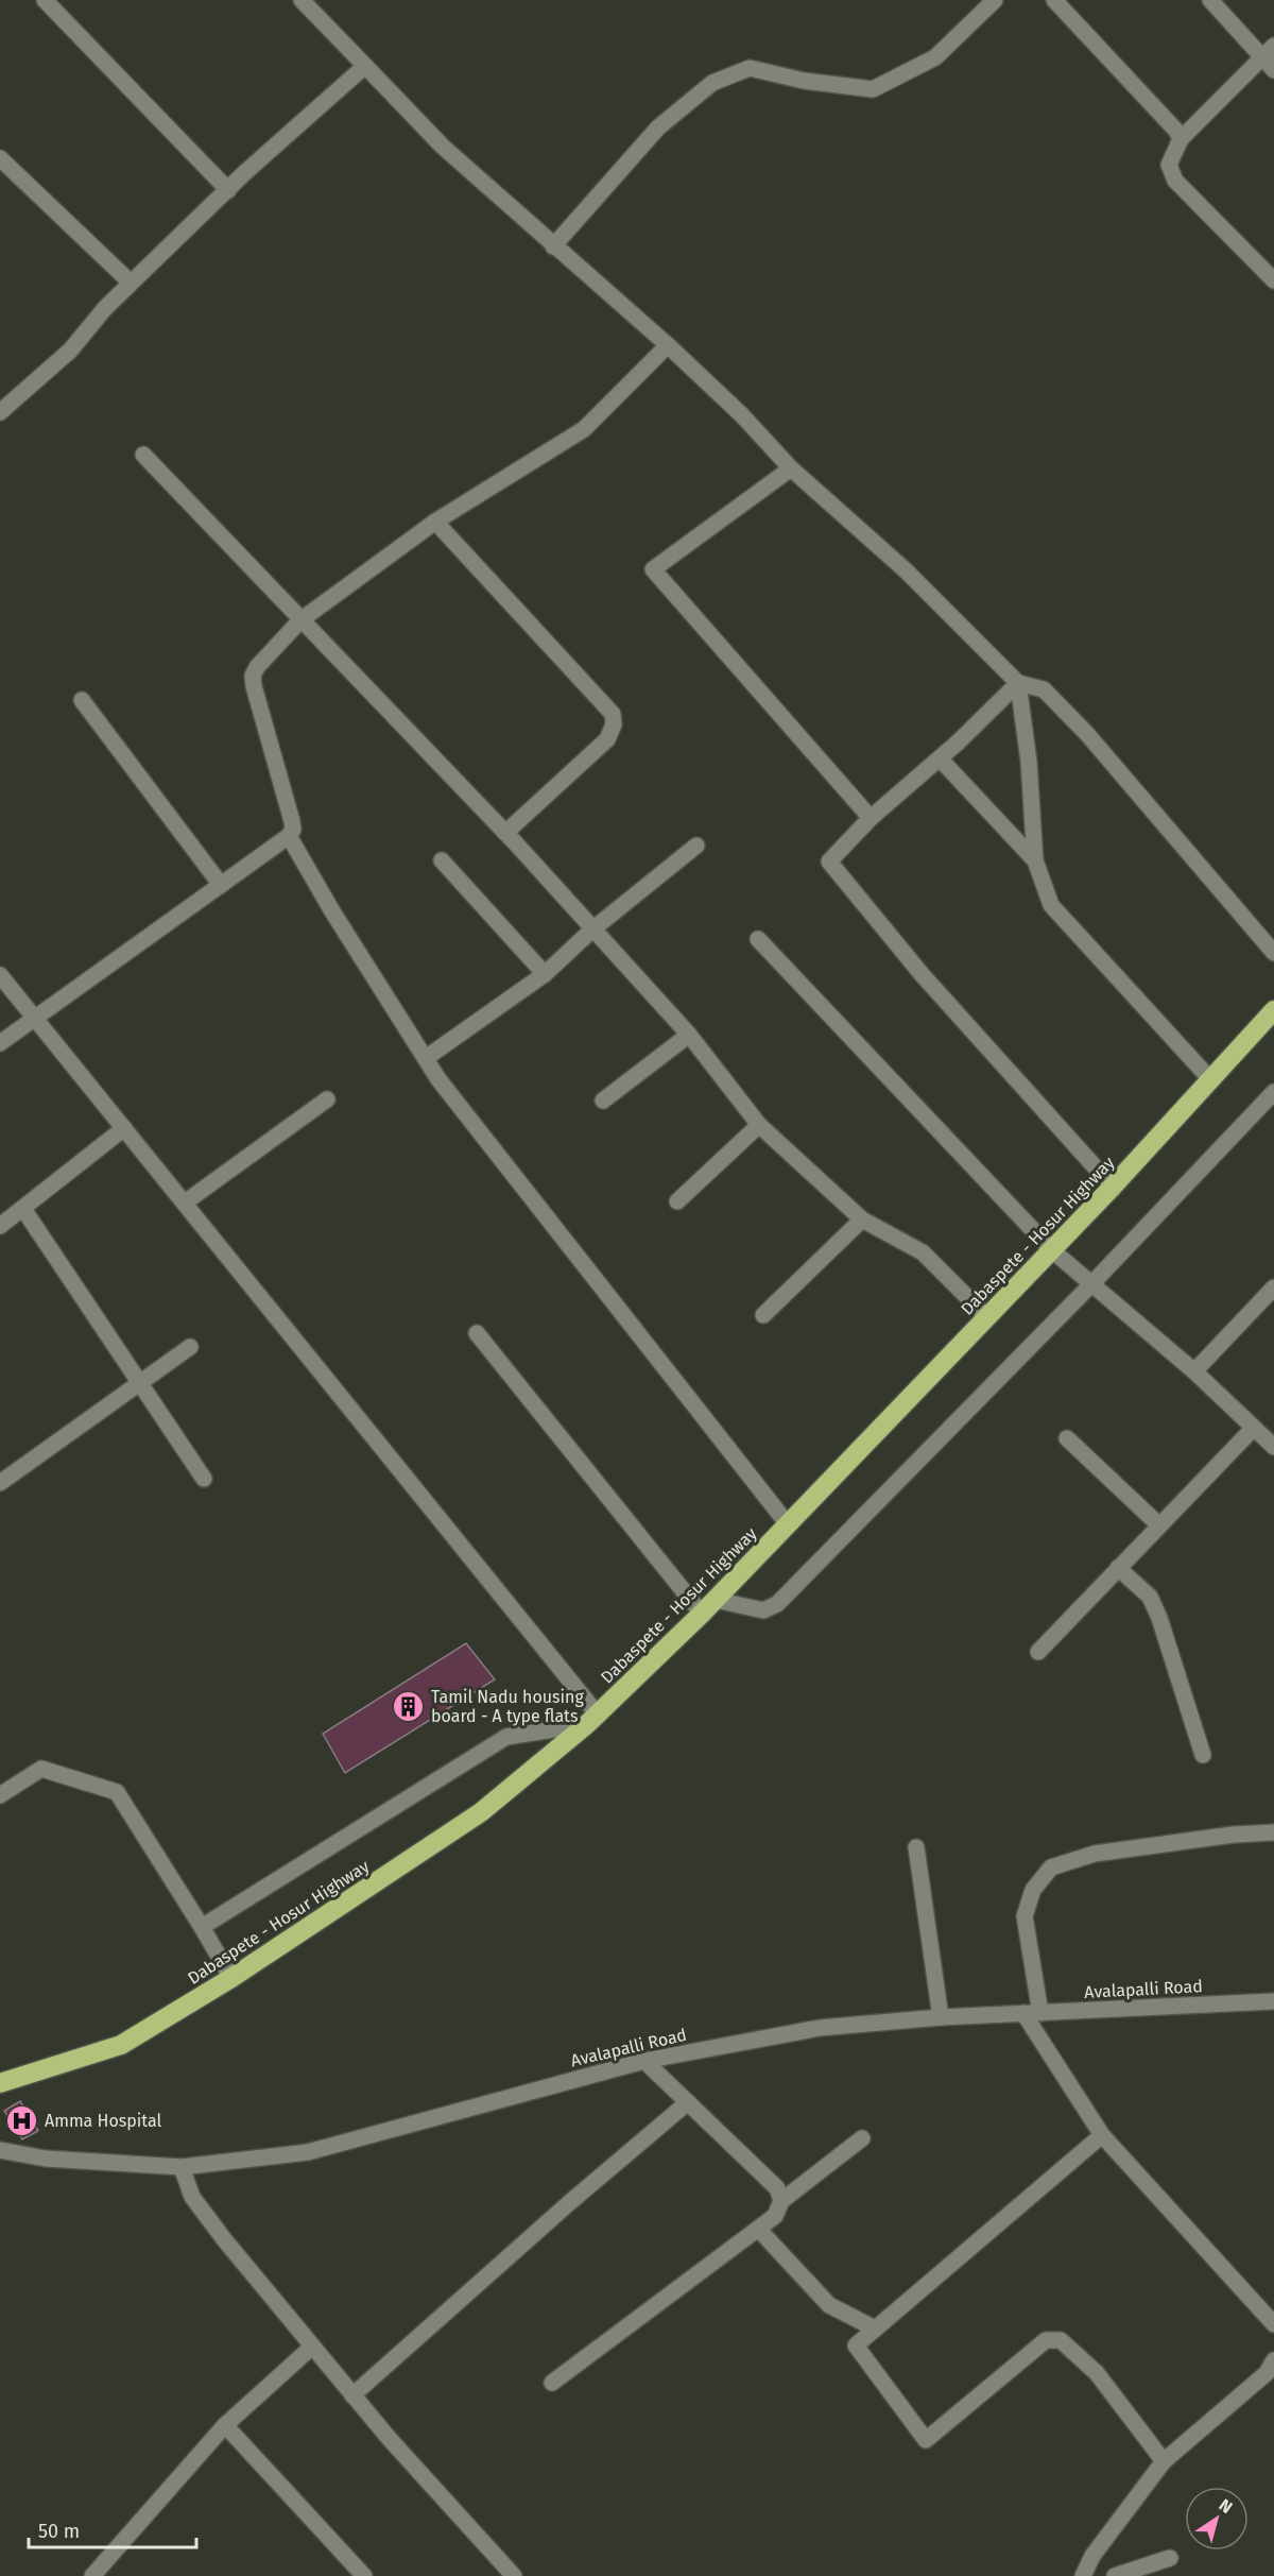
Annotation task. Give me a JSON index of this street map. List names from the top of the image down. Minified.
{"streets":{"highway":["Dabaspete - Hosur Highway"],"street":["Avalapalli Road"]},"places":{"building":["Tamil Nadu housing board - A type flats"],"hospital":["Amma Hospital"]},"scale_bar":"50 m","north":"top right"}
